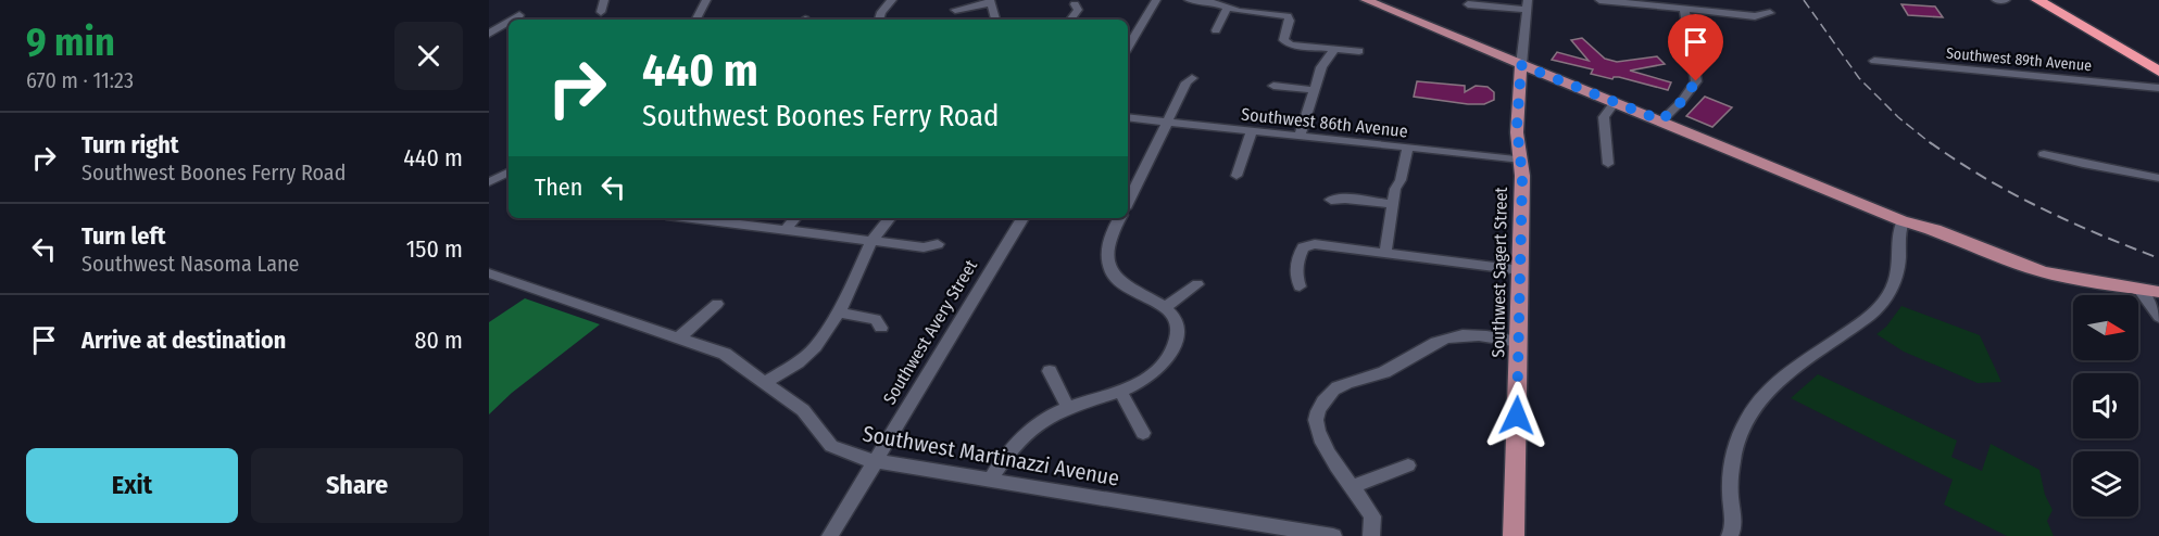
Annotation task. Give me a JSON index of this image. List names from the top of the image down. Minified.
{"streets":{"main road":["Southwest Sagert Street"],"street":["Southwest 89th Avenue","Southwest 86th Avenue","Southwest Avery Street","Southwest Martinazzi Avenue"]},"crossings":[["Southwest 86th Avenue","Southwest Sagert Street"],["Southwest Avery Street","Southwest Martinazzi Avenue"]],"north":"right","page":{"heading":["9 min","670 m · 11:23"],"turn":["440 m","Southwest Boones Ferry Road"],"list":[{"name":"Turn right","note":"Southwest Boones Ferry Road","value":"440 m"},{"name":"Turn left","note":"Southwest Nasoma Lane","value":"150 m"},{"name":"Arrive at destination","value":"80 m"}],"then":"Then","buttons":["Exit","Share"]}}
